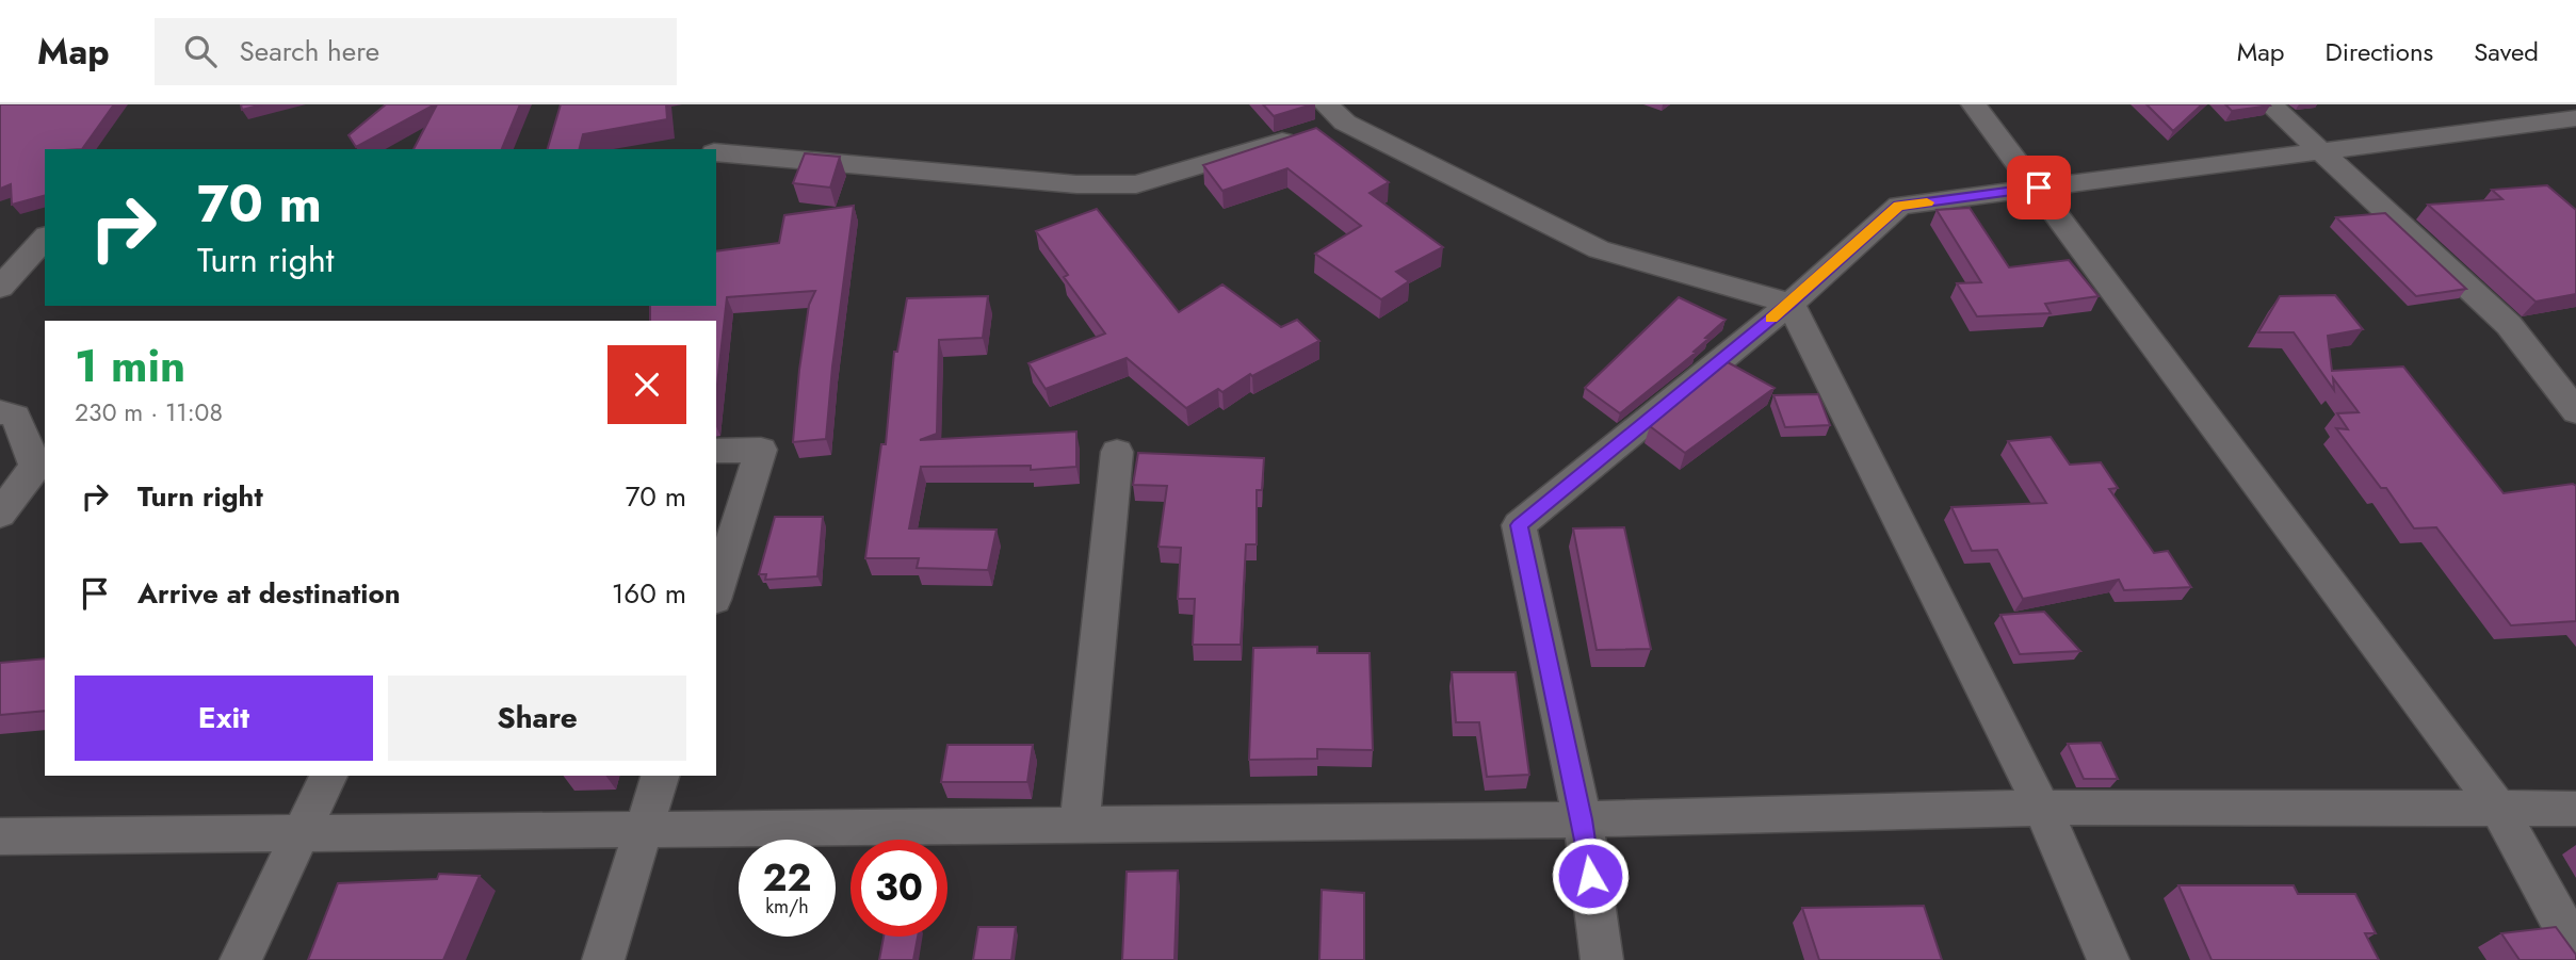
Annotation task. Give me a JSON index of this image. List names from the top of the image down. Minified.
{"page":{"header":"Map","search":"Search here","nav":["Map","Directions","Saved"],"turn":["70 m","Turn right"],"heading":["1 min","230 m · 11:08"],"list":[{"name":"Turn right","value":"70 m"},{"name":"Arrive at destination","value":"160 m"}],"buttons":["Exit","Share"],"speed":"22 km/h","limit":"30"}}
